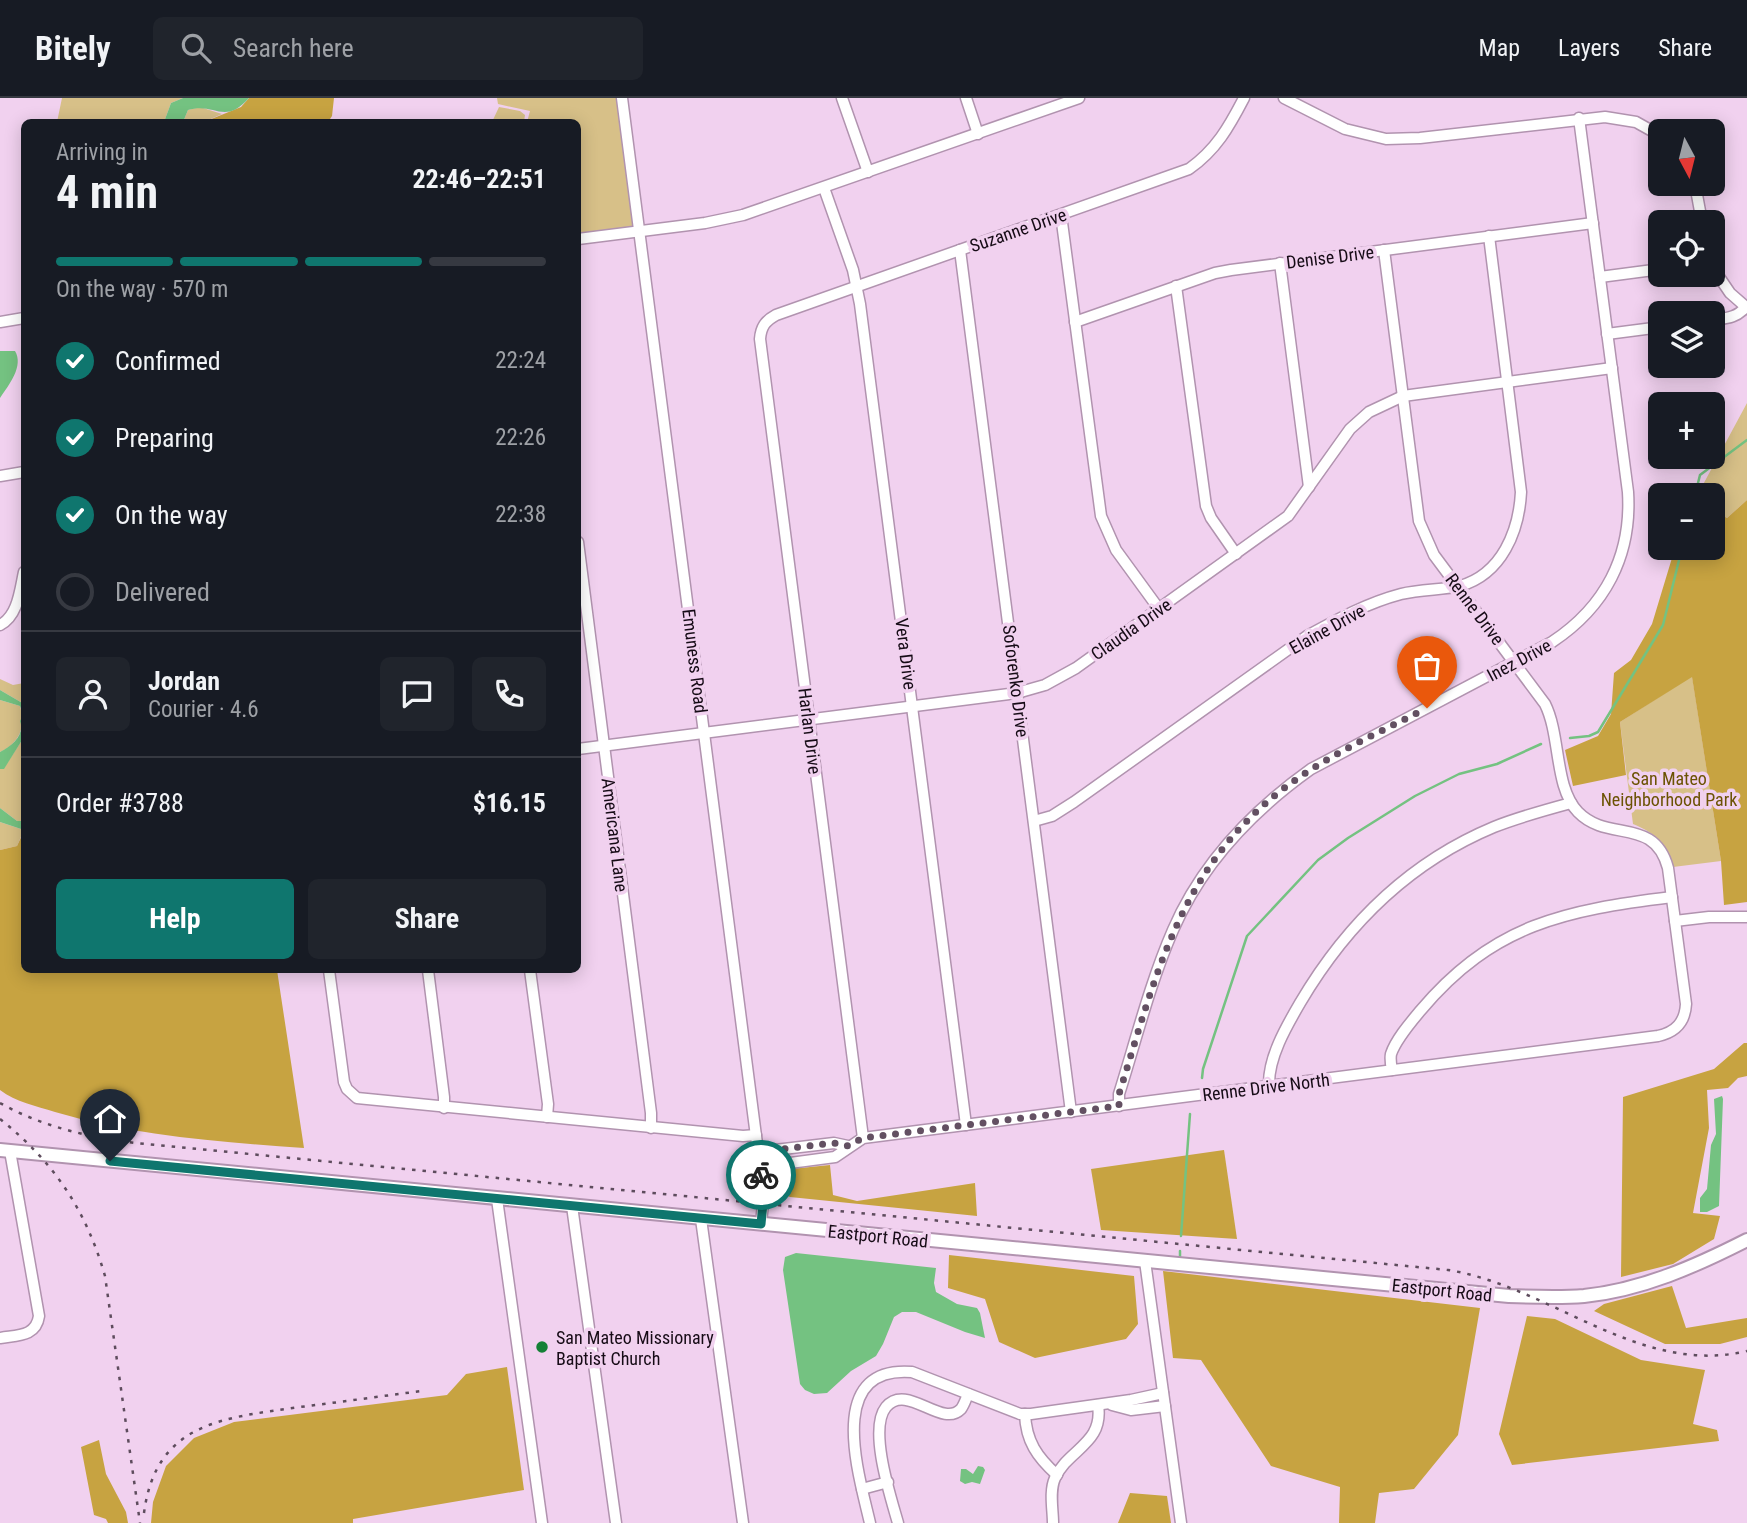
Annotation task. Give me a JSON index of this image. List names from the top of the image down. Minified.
{"streets":{"street":["Suzanne Drive","Denise Drive","Renne Drive","Claudia Drive","Elaine Drive","Vera Drive","Inez Drive","Emuness Road","Soforenko Drive","Harlan Drive","Americana Lane","Renne Drive North","Eastport Road"]},"crossings":[["Suzanne Drive","Vera Drive"],["Suzanne Drive","Soforenko Drive"],["Suzanne Drive","Harlan Drive"],["Denise Drive","Renne Drive"],["Denise Drive","Elaine Drive"],["Denise Drive","Inez Drive"],["Renne Drive","Claudia Drive"],["Renne Drive","Elaine Drive"],["Renne Drive","Inez Drive"],["Claudia Drive","Elaine Drive"],["Claudia Drive","Vera Drive"],["Claudia Drive","Inez Drive"],["Claudia Drive","Emuness Road"],["Claudia Drive","Soforenko Drive"],["Claudia Drive","Harlan Drive"],["Claudia Drive","Americana Lane"],["Elaine Drive","Soforenko Drive"],["Vera Drive","Renne Drive North"],["Inez Drive","Renne Drive North"],["Emuness Road","Renne Drive North"],["Emuness Road","Eastport Road"],["Soforenko Drive","Renne Drive North"],["Harlan Drive","Renne Drive North"]],"parks":["San Mateo Neighborhood Park"],"places":["San Mateo Missionary Baptist Church"],"north":"bottom","page":{"header":"Bitely","search":"Search here","nav":["Map","Layers","Share"],"map_buttons":["+","−"],"heading":["4 min","Arriving in","22:46–22:51"],"panel":["Jordan","Courier · 4.6","Order #3788","$16.15"],"bar":"On the way · 570 m","list":[["Confirmed","22:24"],["Preparing","22:26"],["On the way","22:38"],"Delivered"],"buttons":["Help","Share"]}}
